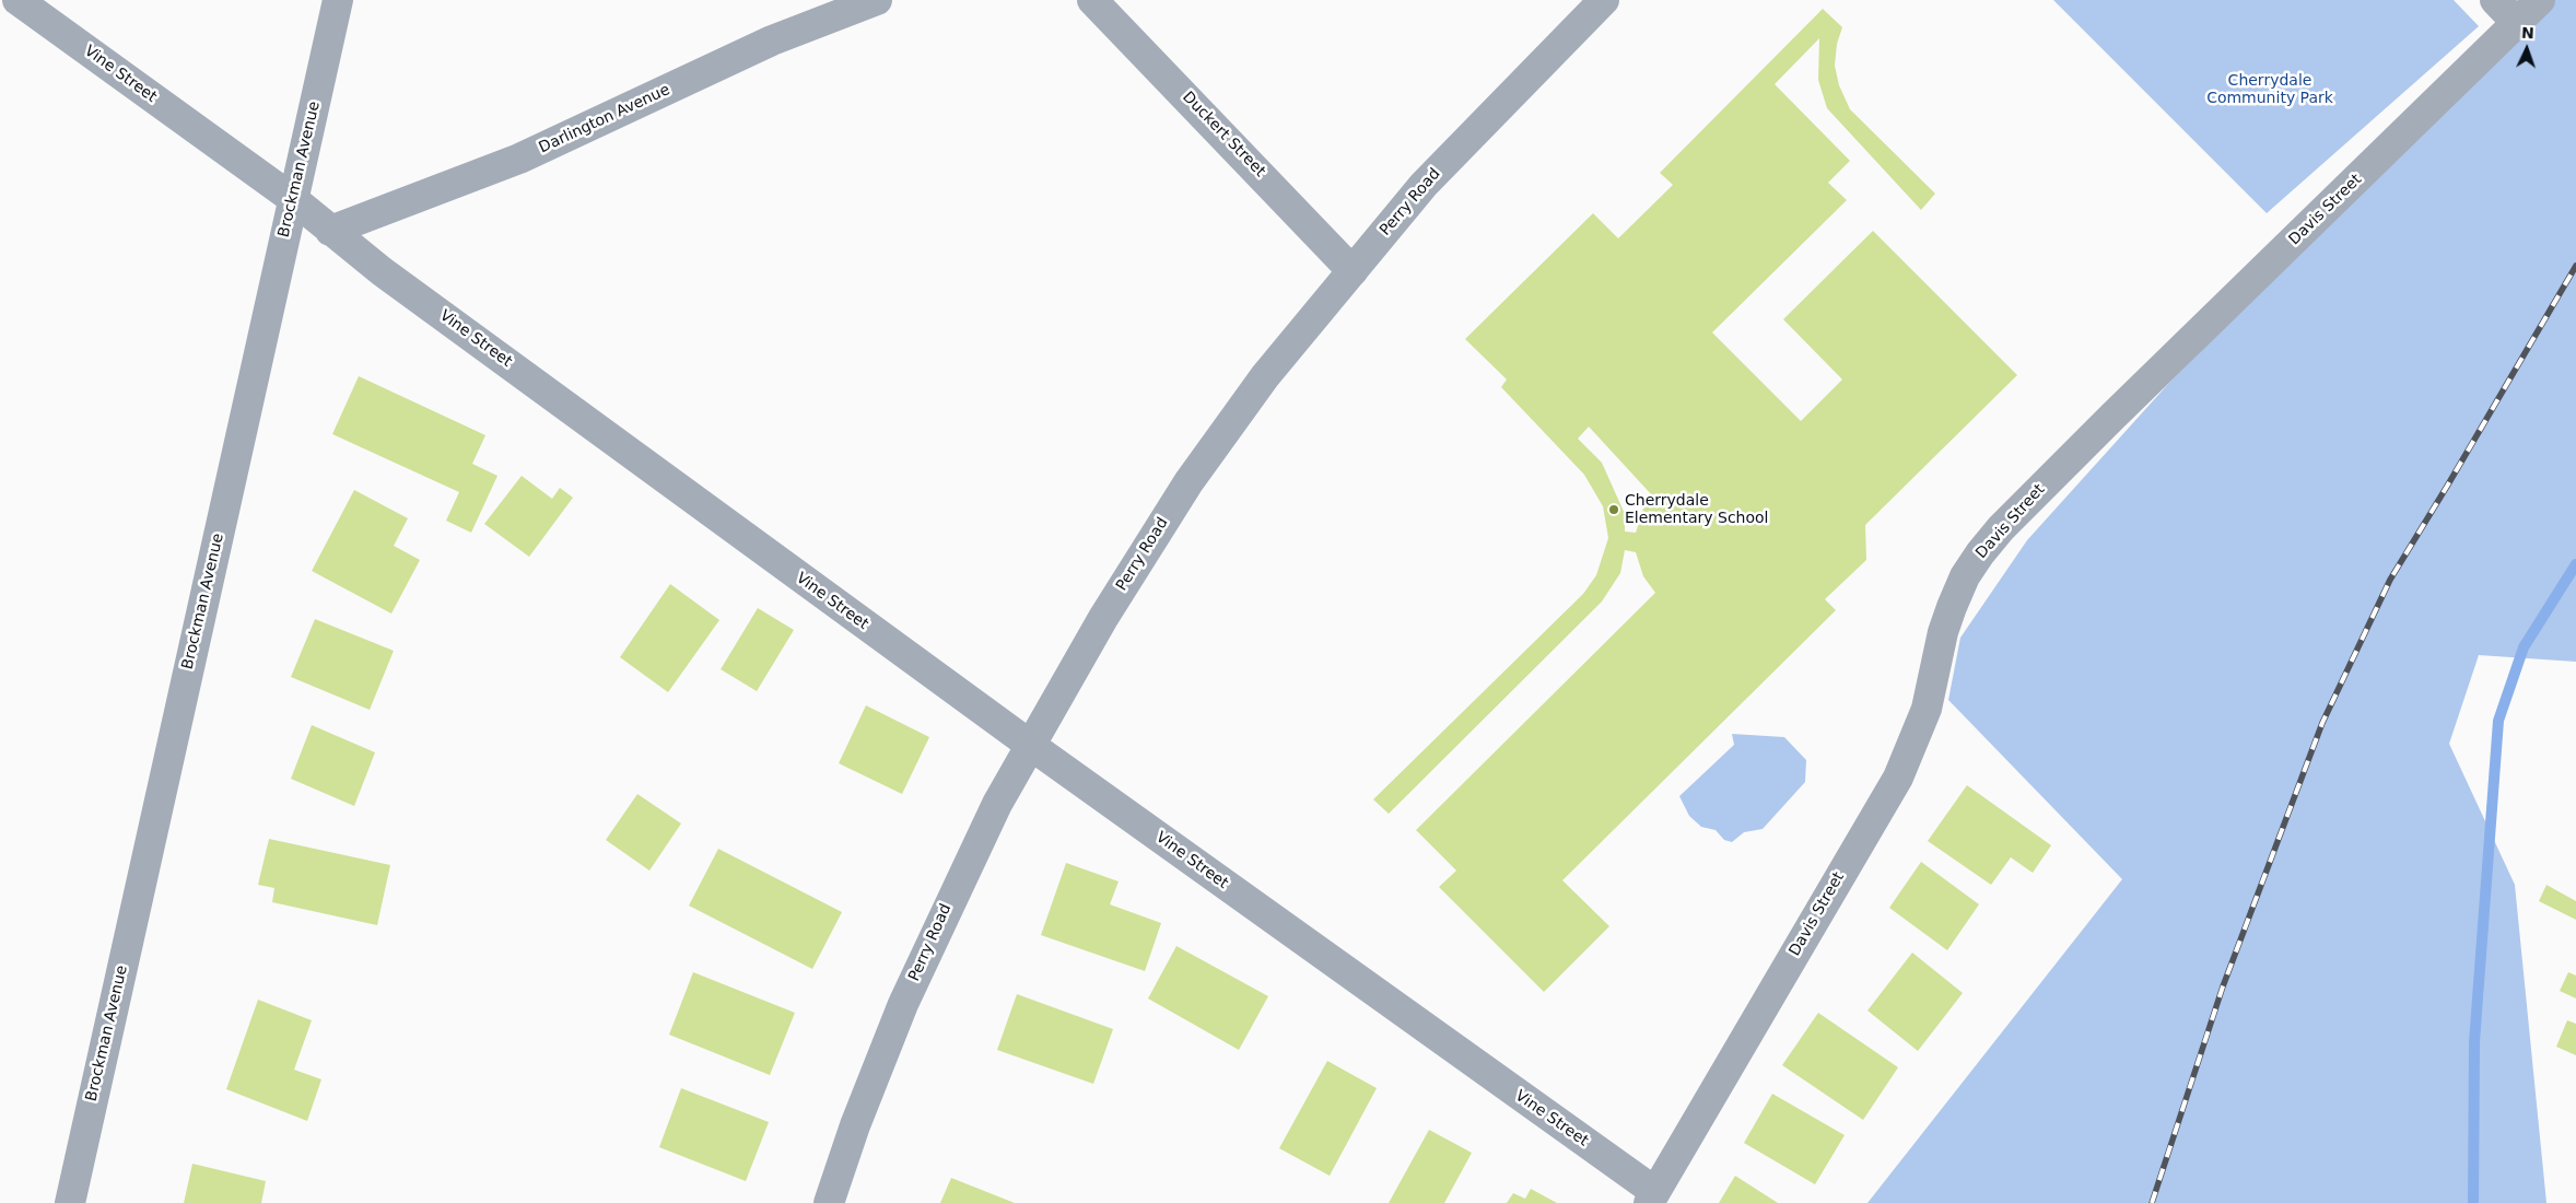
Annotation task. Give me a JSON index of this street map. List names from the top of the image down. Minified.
{"streets":{"street":["Vine Street","Darlington Avenue","Duckert Street","Brockman Avenue","Perry Road","Davis Street"]},"crossings":[["Vine Street","Darlington Avenue"],["Vine Street","Brockman Avenue"],["Vine Street","Perry Road"],["Vine Street","Davis Street"],["Duckert Street","Perry Road"]],"parks":["Cherrydale Community Park"],"places":["Cherrydale Elementary School"],"north":"top"}
